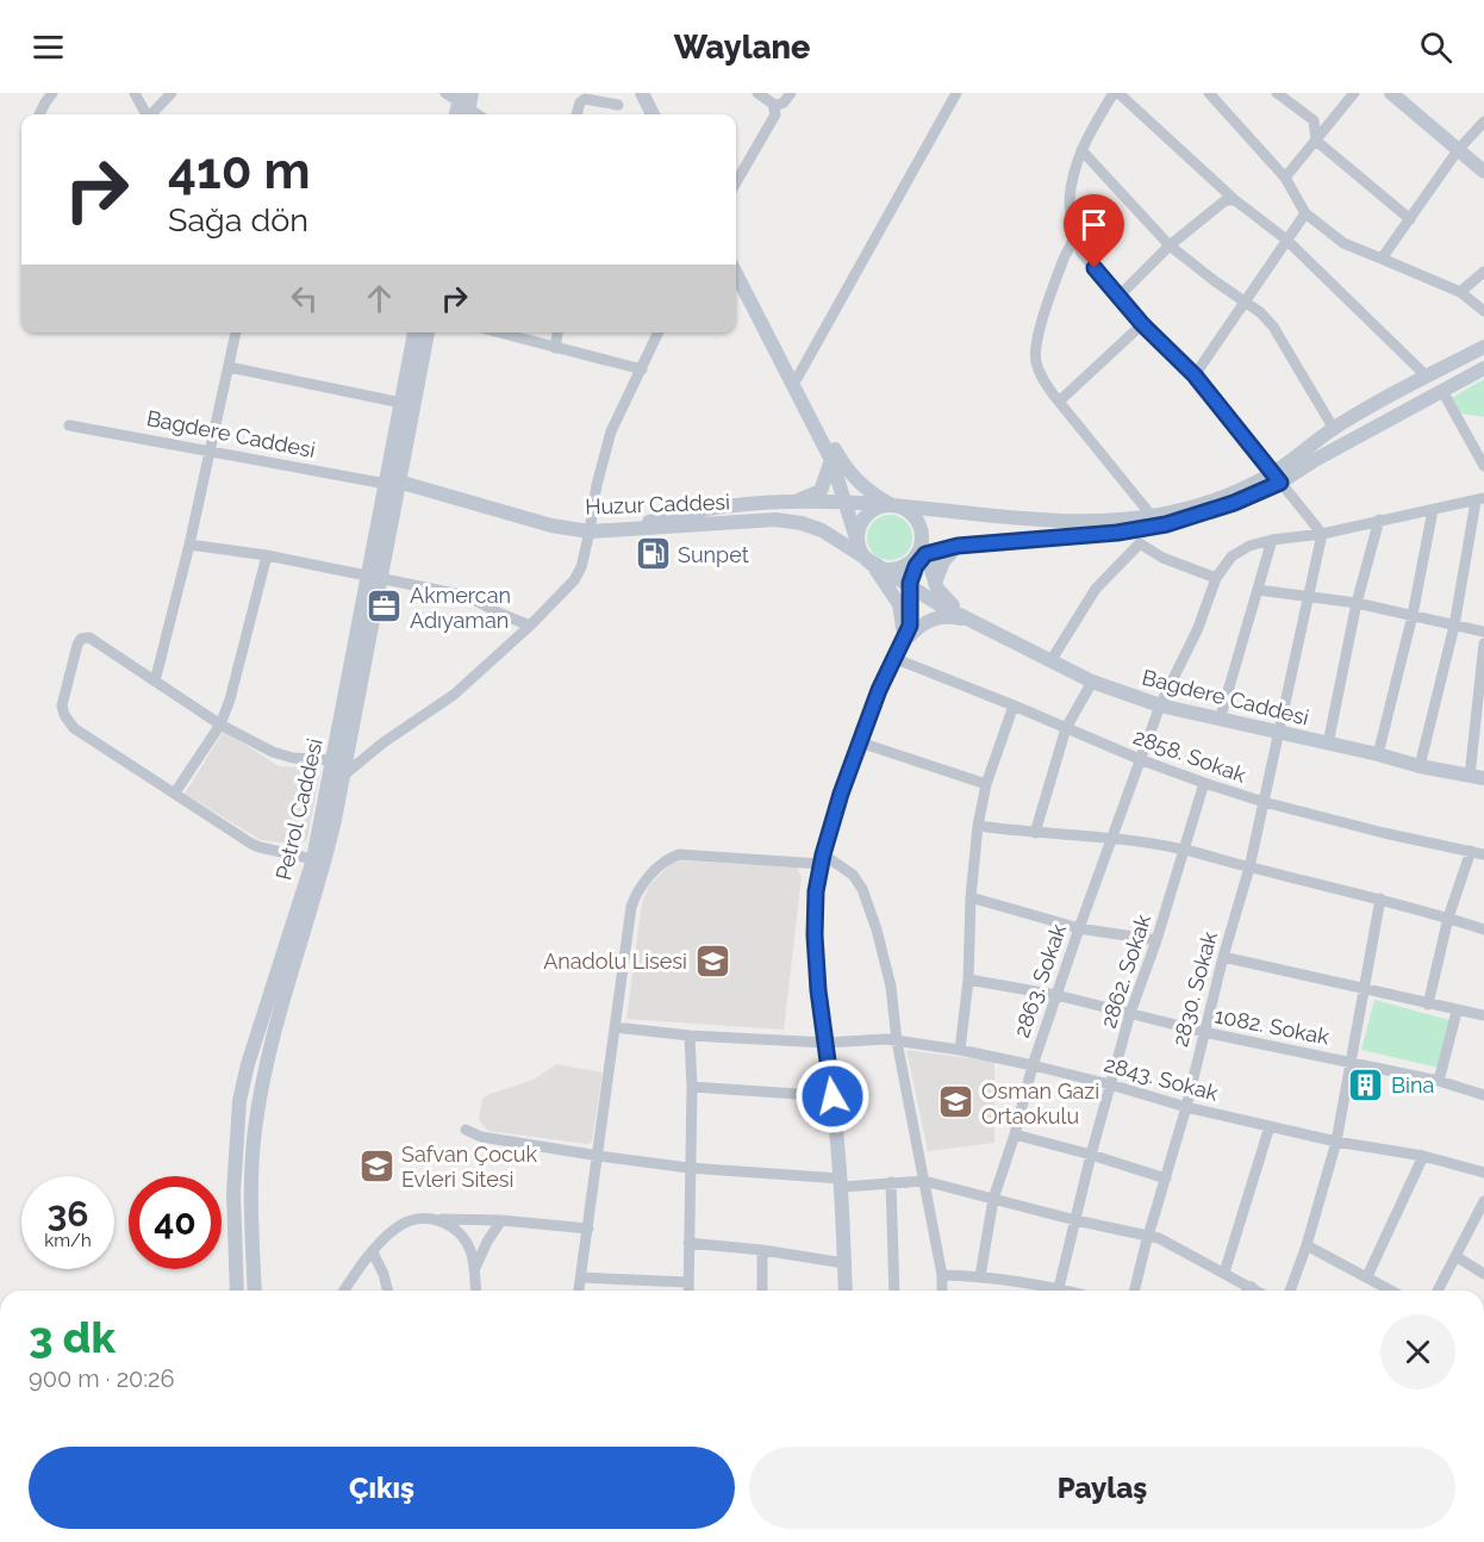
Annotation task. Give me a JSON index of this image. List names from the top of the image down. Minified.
{"streets":{"main road":["Bagdere Caddesi","Huzur Caddesi","Petrol Caddesi"],"street":["2858. Sokak","2862. Sokak","2863. Sokak","2830. Sokak","1082. Sokak","2843. Sokak"]},"crossings":[["Bagdere Caddesi","Huzur Caddesi"],["Bagdere Caddesi","Petrol Caddesi"],["Bagdere Caddesi","2863. Sokak"],["Bagdere Caddesi","2830. Sokak"],["Huzur Caddesi","Petrol Caddesi"],["2858. Sokak","2862. Sokak"],["2858. Sokak","2863. Sokak"],["2858. Sokak","2830. Sokak"],["2862. Sokak","1082. Sokak"],["2862. Sokak","2843. Sokak"],["2863. Sokak","1082. Sokak"],["2863. Sokak","2843. Sokak"],["2830. Sokak","1082. Sokak"],["2830. Sokak","2843. Sokak"]],"places":{"fuel station":["Sunpet"],"office":["Akmercan Adıyaman"],"school or university":["Anadolu Lisesi","Osman Gazi Ortaokulu","Safvan Çocuk Evleri Sitesi"],"building":["Bina"]},"page":{"header":"Waylane","turn":["410 m","Sağa dön"],"speed":"36 km/h","limit":"40","heading":["3 dk","900 m · 20:26"],"buttons":["Çıkış","Paylaş"]}}
